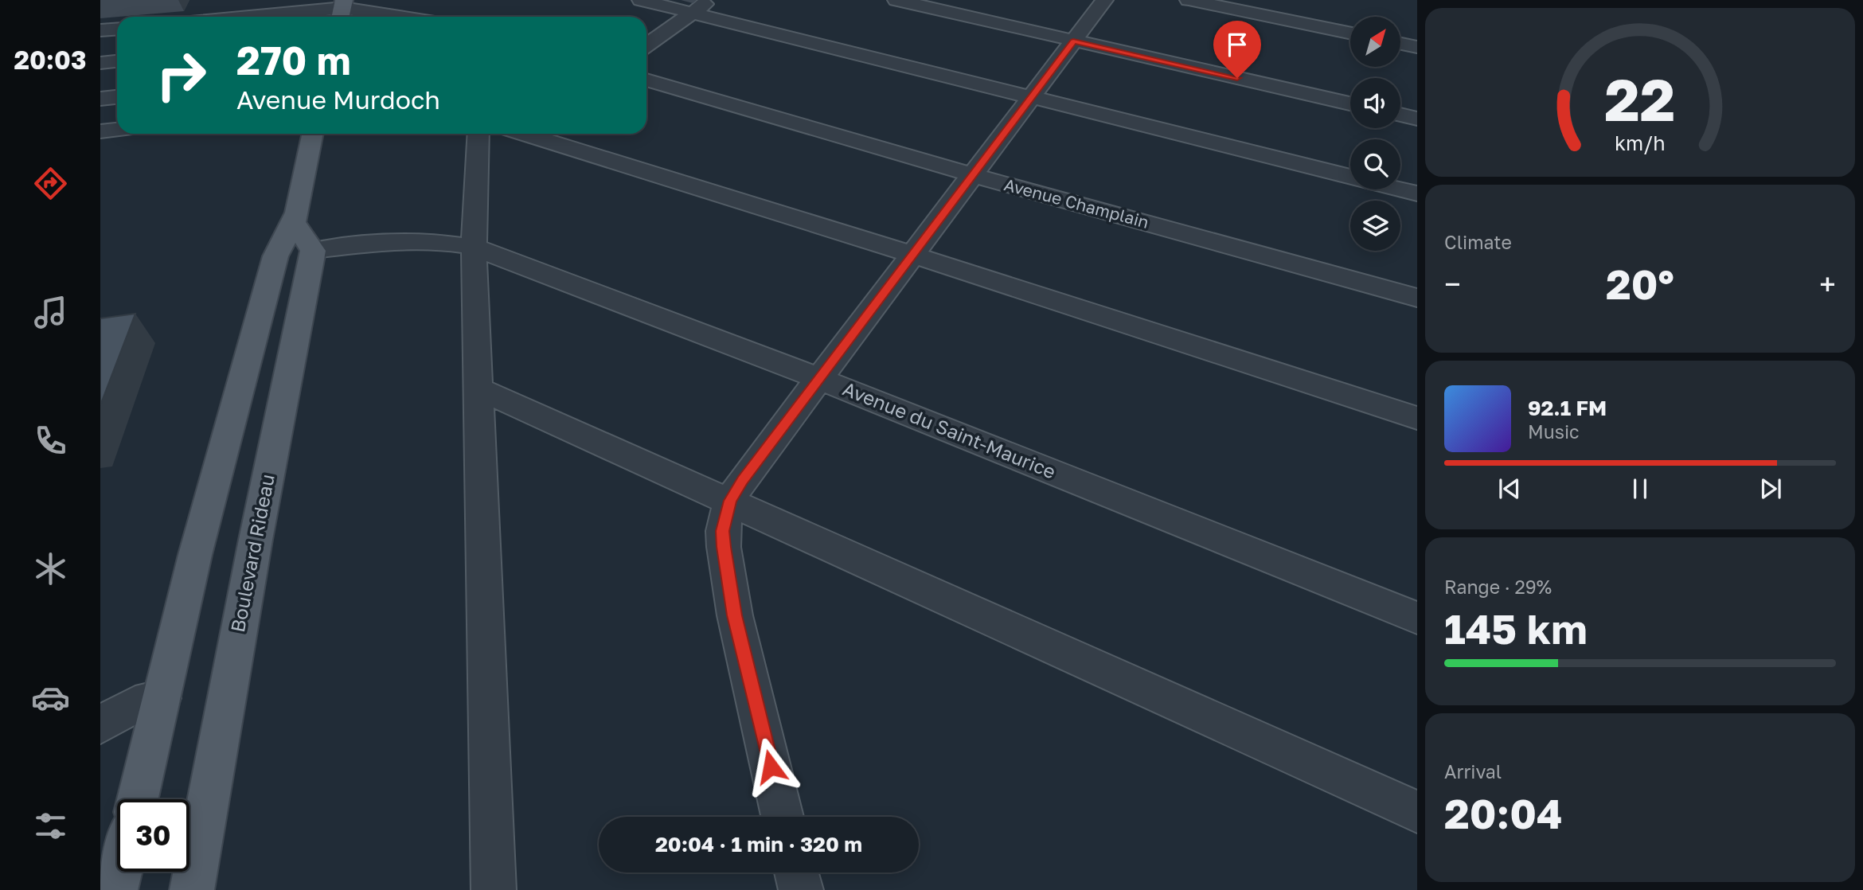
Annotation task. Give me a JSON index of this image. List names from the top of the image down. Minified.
{"streets":{"main road":["Boulevard Rideau"],"street":["Avenue Champlain","Avenue du Saint-Maurice"]},"crossings":[["Avenue du Saint-Maurice","Boulevard Rideau"]],"north":"top right","page":{"tabs":"20:03","turn":["270 m","Avenue Murdoch"],"tile":["Climate",["Range · 29%","145 km"],["Arrival","20:04"]],"heat":["−","20°","+"],"song":["92.1 FM","Music"],"limit":"30","trip":"20:04 · 1 min · 320 m","gauge":["22","km/h"]}}
